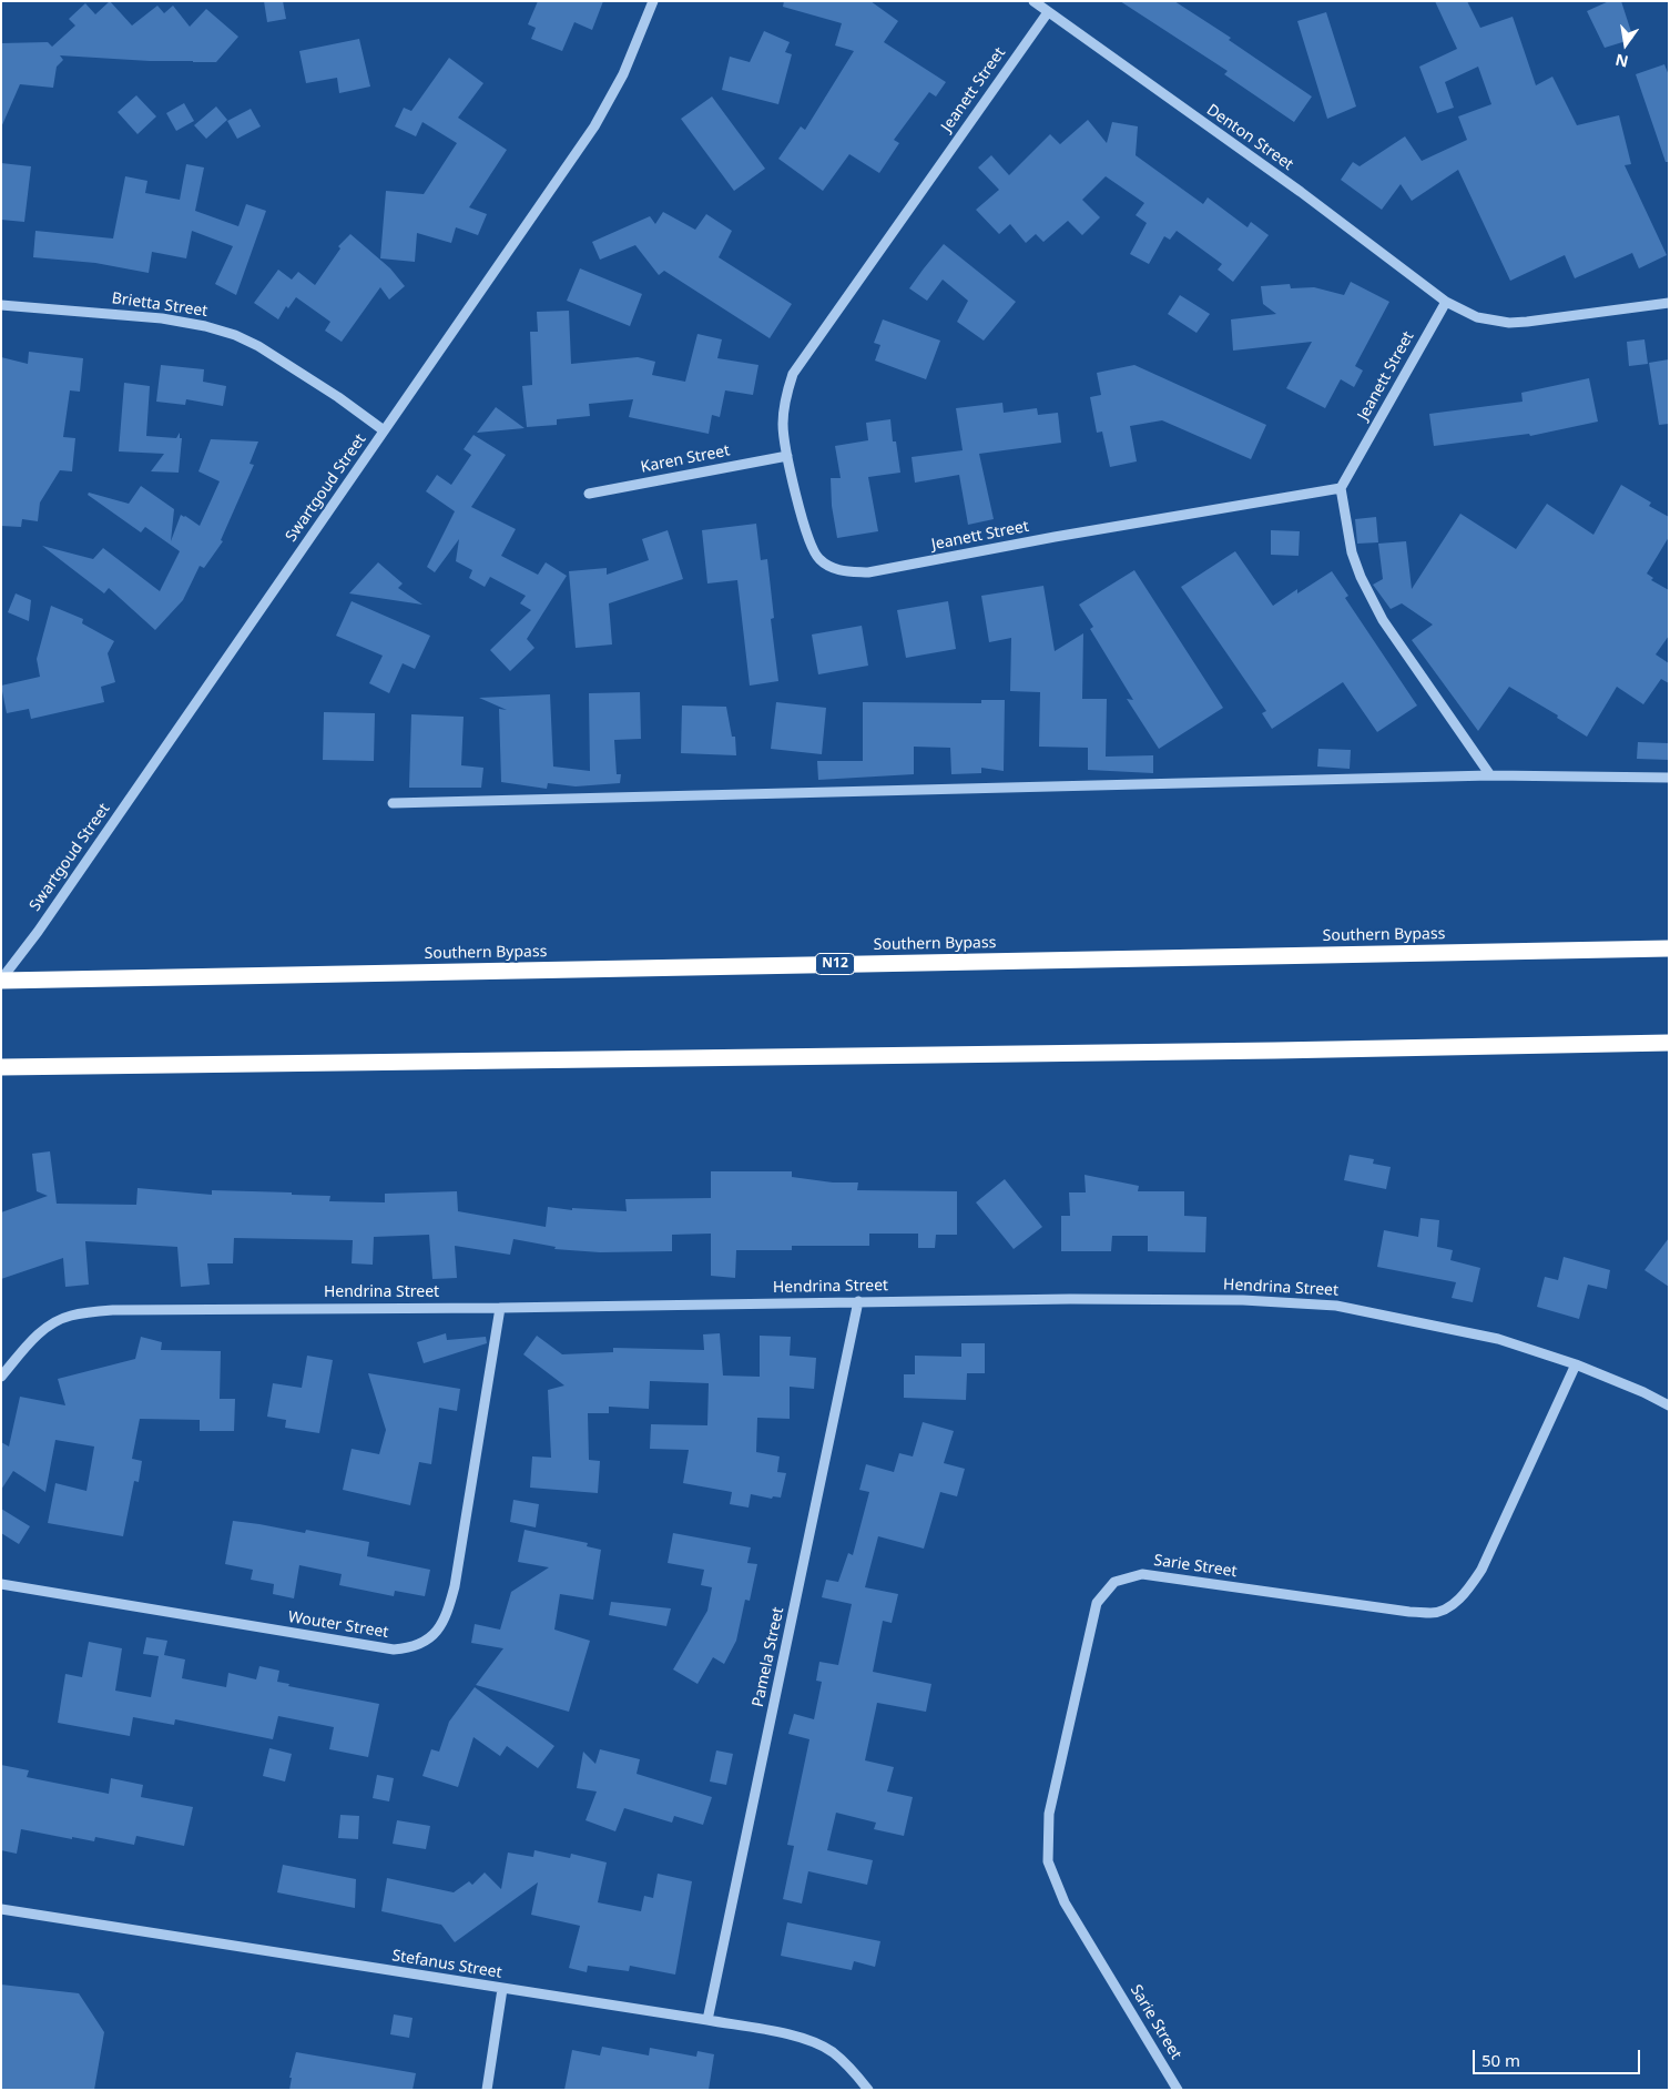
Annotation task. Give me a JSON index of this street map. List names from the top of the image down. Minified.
{"streets":{"highway":["Southern Bypass","N12"],"street":["Jeanett Street","Denton Street","Brietta Street","Karen Street","Swartgoud Street","Hendrina Street","Sarie Street","Wouter Street","Pamela Street","Stefanus Street"]},"crossings":[["Jeanett Street","Denton Street"],["Jeanett Street","Karen Street"],["Brietta Street","Swartgoud Street"],["Swartgoud Street","Southern Bypass"],["Hendrina Street","Sarie Street"],["Hendrina Street","Wouter Street"],["Hendrina Street","Pamela Street"],["Pamela Street","Stefanus Street"]],"scale_bar":"50 m","north":"bottom"}
